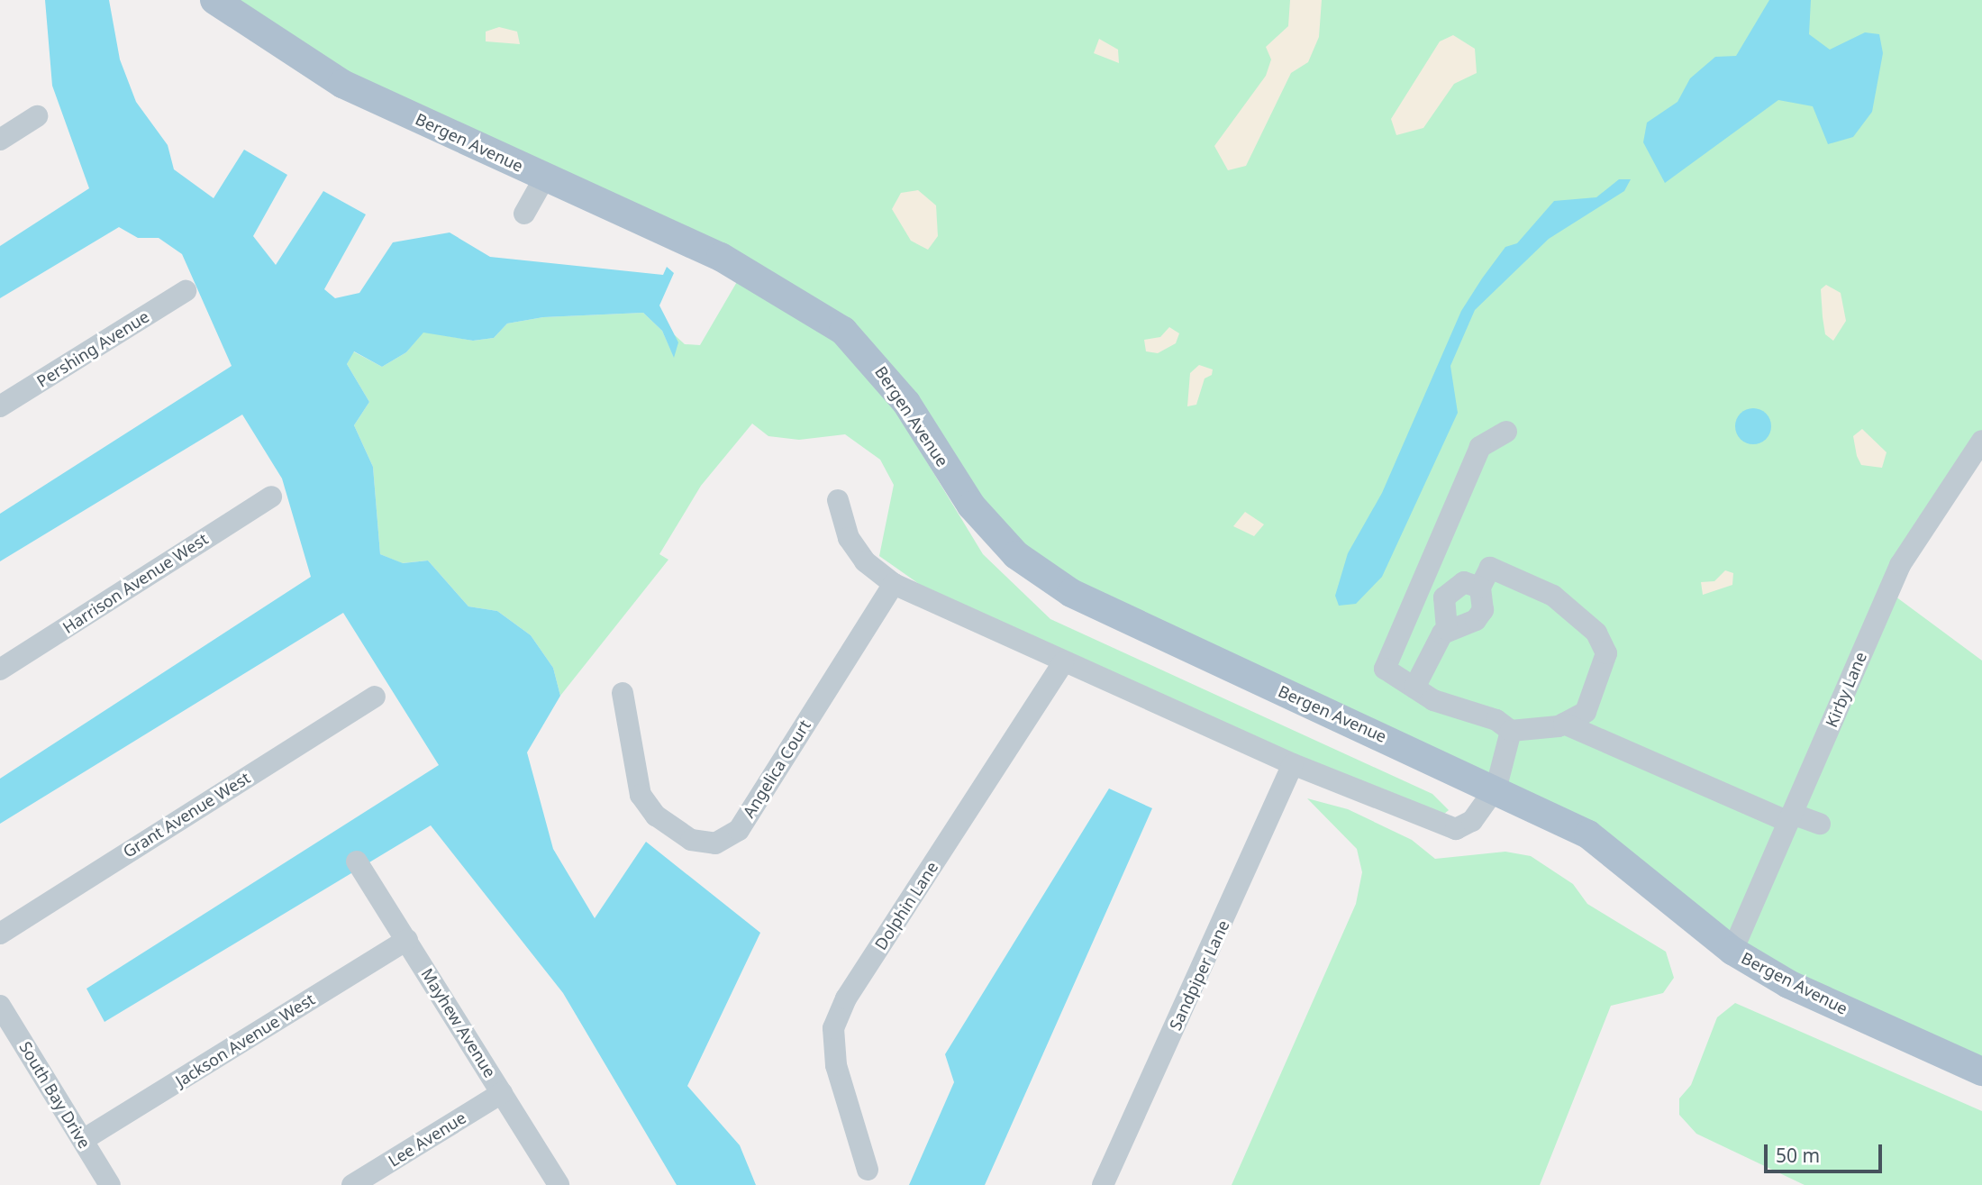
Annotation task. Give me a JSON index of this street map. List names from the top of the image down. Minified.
{"streets":{"main road":["Bergen Avenue"],"street":["Pershing Avenue","Harrison Avenue West","Kirby Lane","Angelica Court","Grant Avenue West","Dolphin Lane","Sandpiper Lane","Mayhew Avenue","Jackson Avenue West","South Bay Drive","Lee Avenue"]},"crossings":[["Bergen Avenue","Kirby Lane"],["Mayhew Avenue","Jackson Avenue West"],["Mayhew Avenue","Lee Avenue"],["Jackson Avenue West","South Bay Drive"]],"scale_bar":"50 m"}
